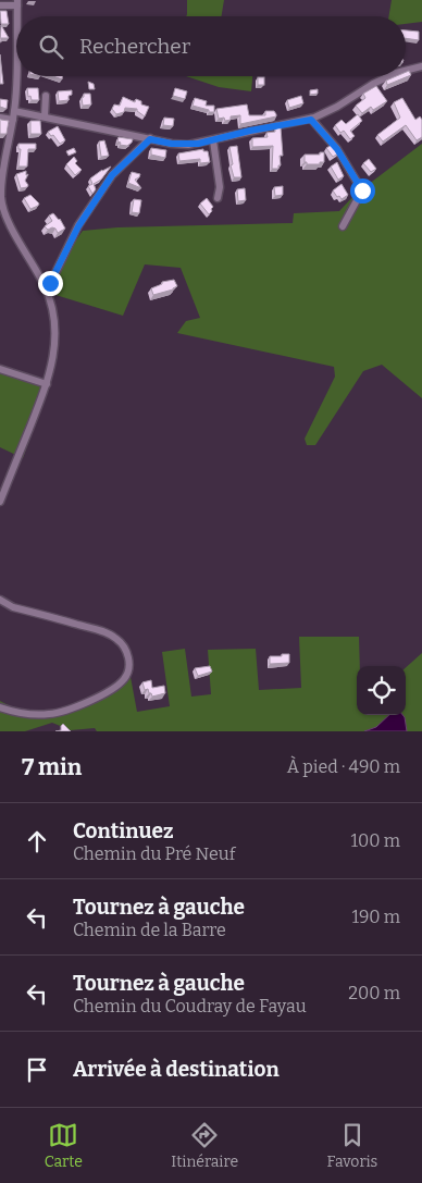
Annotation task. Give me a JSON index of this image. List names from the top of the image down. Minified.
{"page":{"search":"Rechercher","heading":["7 min","À pied · 490 m"],"list":[["Continuez","Chemin du Pré Neuf","100 m"],["Tournez à gauche","Chemin de la Barre","190 m"],["Tournez à gauche","Chemin du Coudray de Fayau","200 m"],"Arrivée à destination"],"nav":["Carte","Itinéraire","Favoris"]}}
